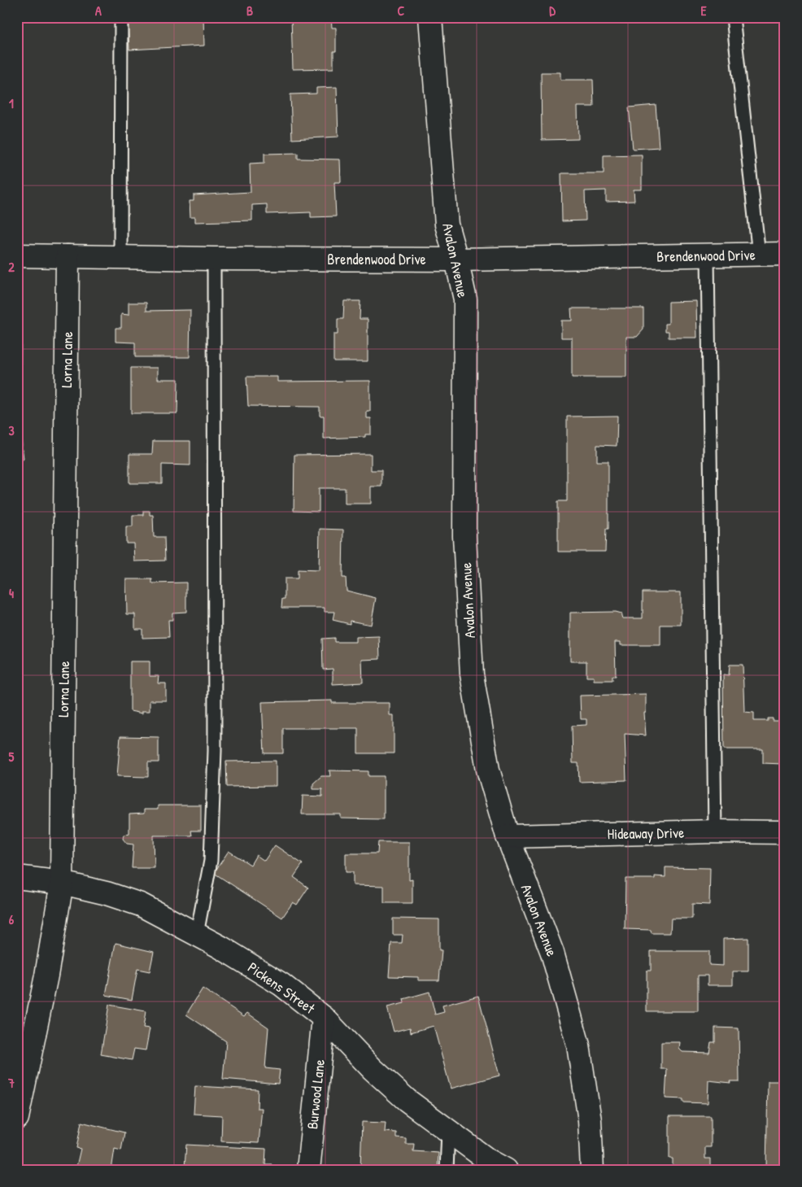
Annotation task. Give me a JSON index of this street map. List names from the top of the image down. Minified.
{"streets":{"street":["Brendenwood Drive","Avalon Avenue","Lorna Lane","Hideaway Drive","Pickens Street","Burwood Lane"]},"crossings":[["Brendenwood Drive","Avalon Avenue"],["Brendenwood Drive","Lorna Lane"],["Avalon Avenue","Hideaway Drive"],["Lorna Lane","Pickens Street"],["Pickens Street","Burwood Lane"]],"grid":{"columns":["A","B","C","D","E"],"rows":["1","2","3","4","5","6","7"]}}
